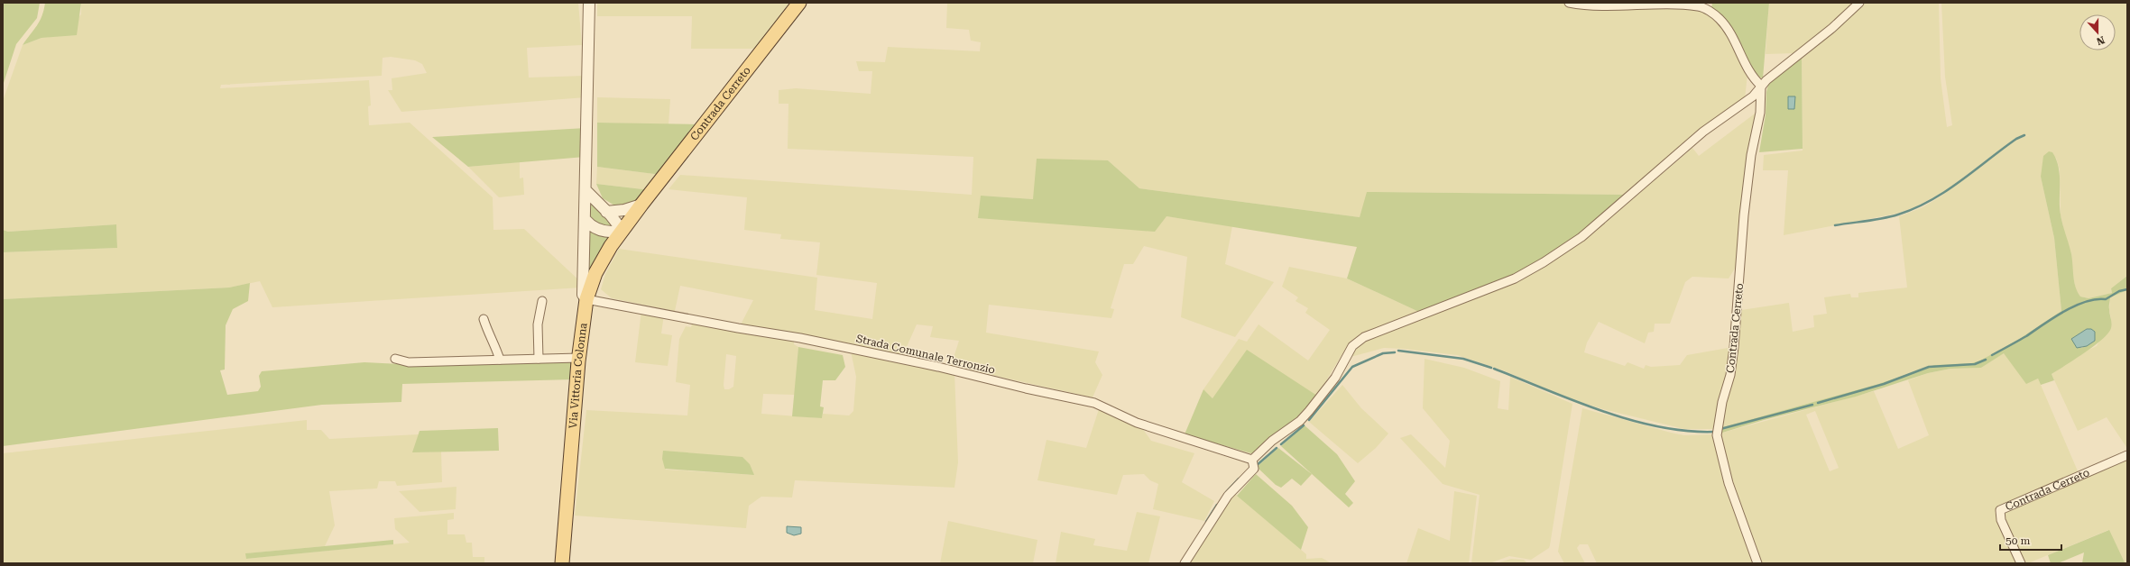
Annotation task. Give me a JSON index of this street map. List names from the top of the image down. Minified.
{"streets":{"main road":["Contrada Cerreto","Via Vittoria Colonna"],"street":["Strada Comunale Terronzio"]},"crossings":[["Contrada Cerreto","Via Vittoria Colonna"],["Strada Comunale Terronzio","Via Vittoria Colonna"]],"scale_bar":"50 m","north":"bottom"}
